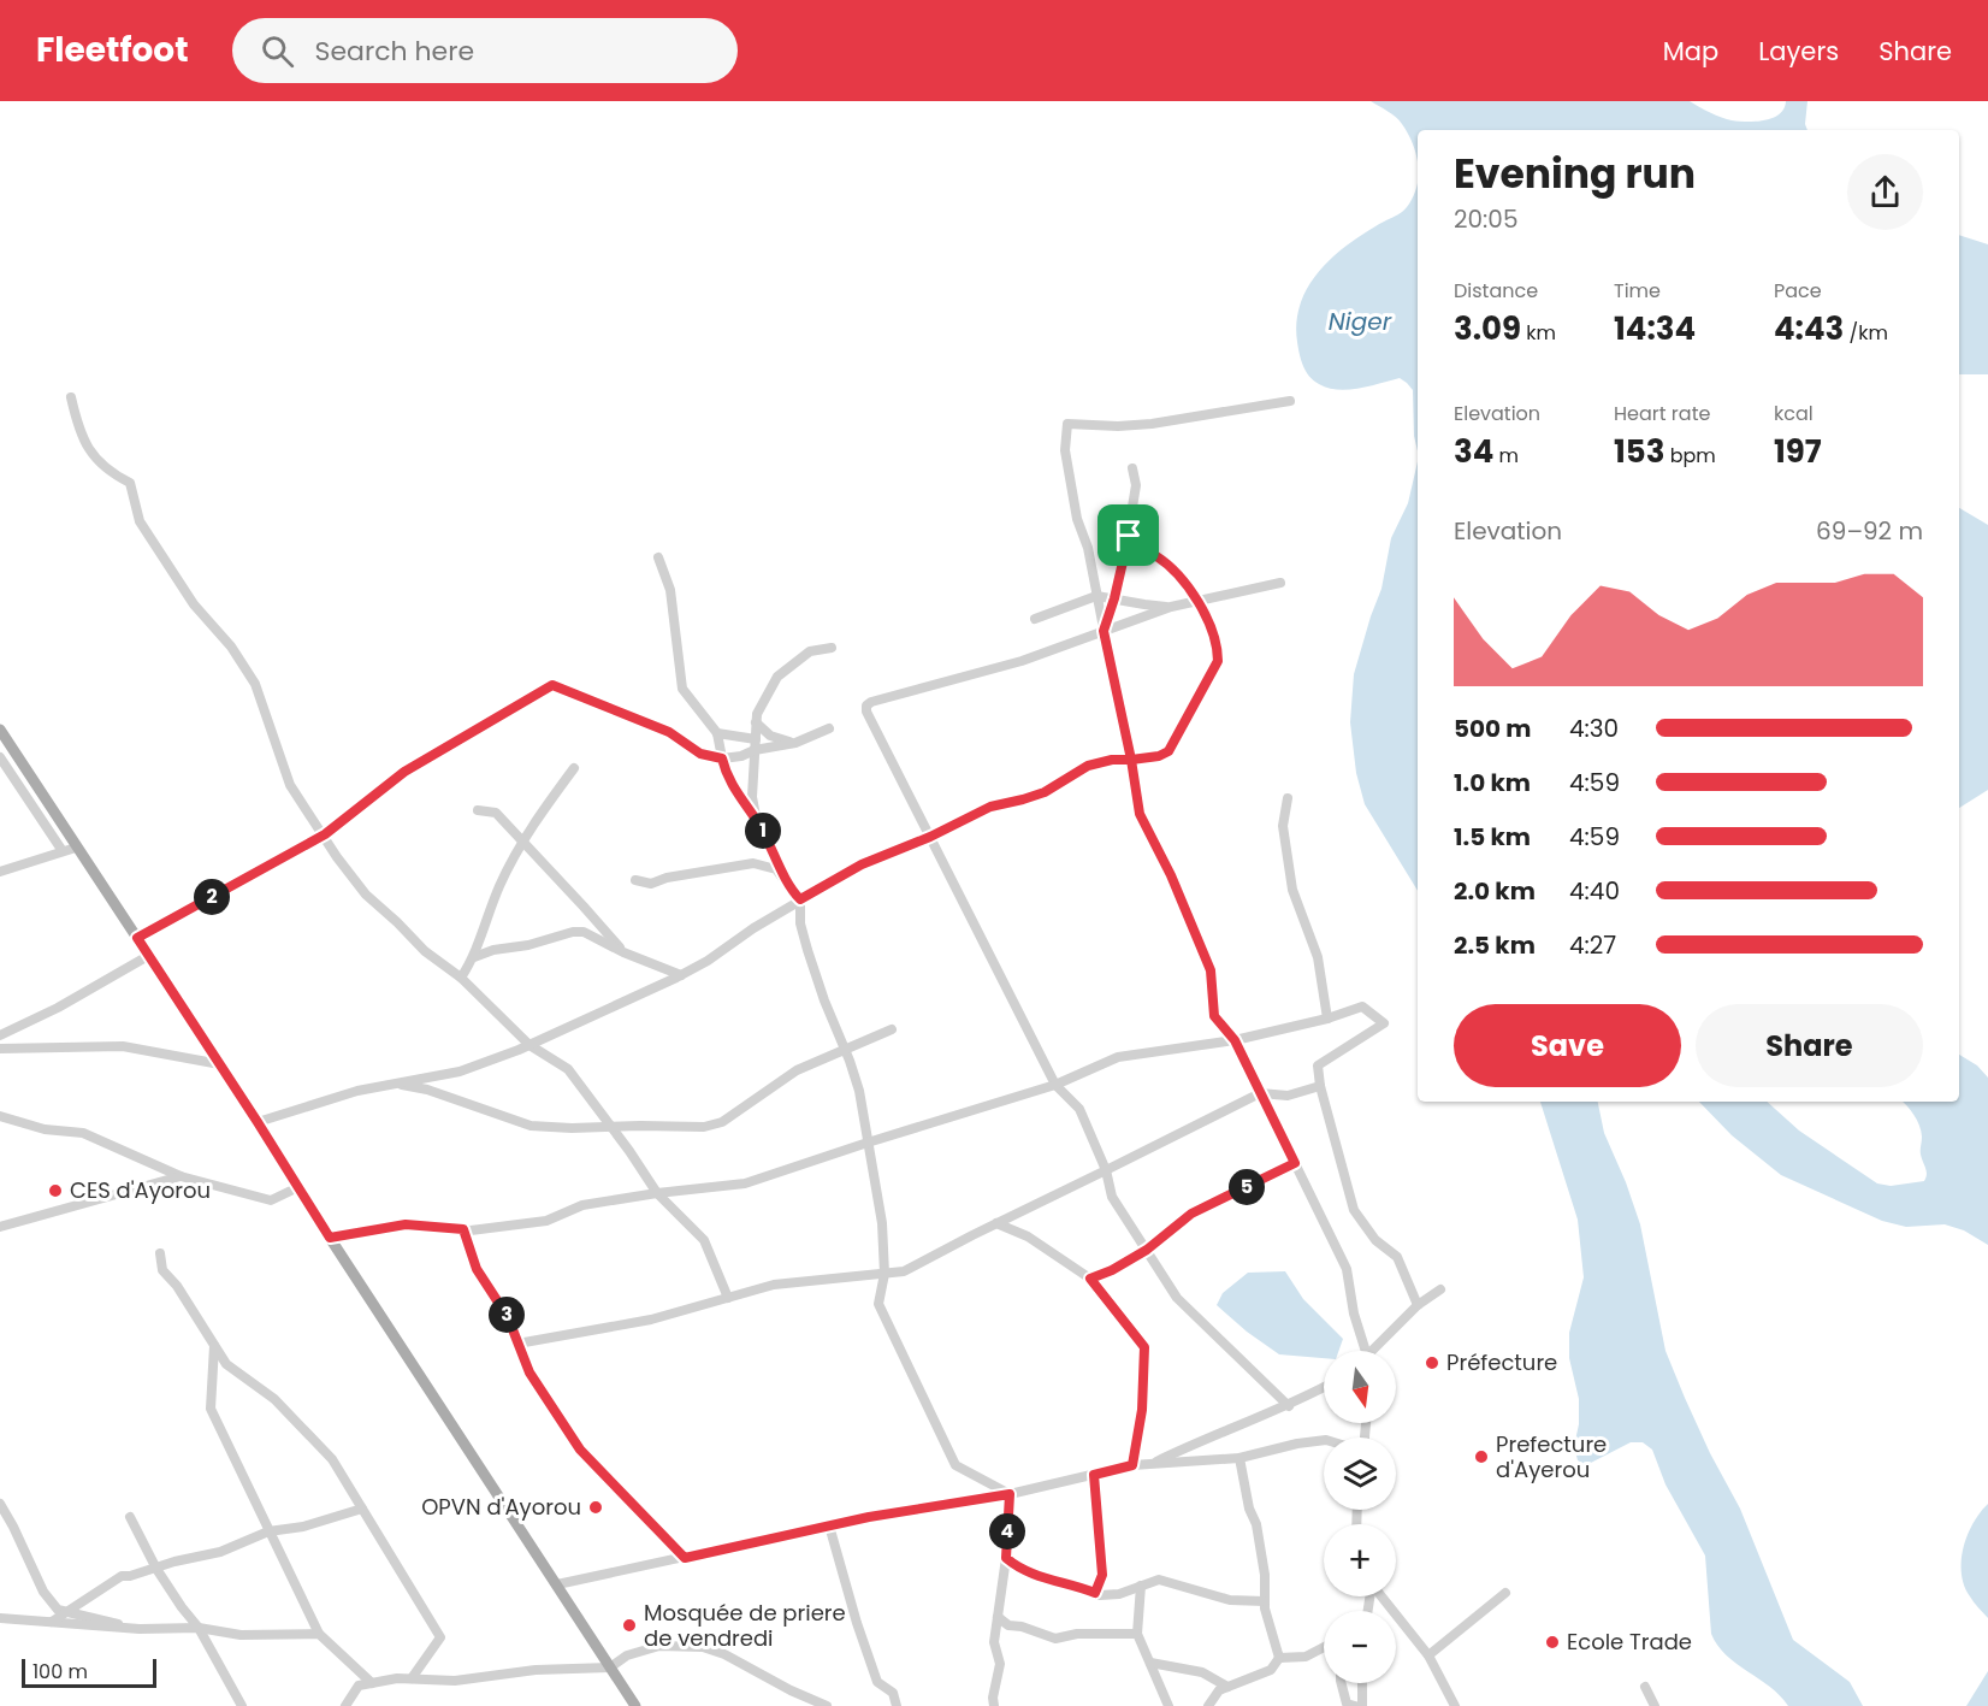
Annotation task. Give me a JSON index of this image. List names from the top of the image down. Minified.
{"water":["Niger"],"places":["CES d'Ayorou","Préfecture","Prefecture d'Ayerou","OPVN d'Ayorou","Mosquée de priere de vendredi","Ecole Trade"],"scale_bar":"100 m","north":"bottom","page":{"header":"Fleetfoot","search":"Search here","nav":["Map","Layers","Share"],"heading":["Evening run","20:05"],"stats":[["Distance","3.09 km"],["Time","14:34"],["Pace","4:43 /km"],["Elevation","34 m"],["Heart rate","153 bpm"],["kcal","197"]],"chart":["Elevation","69–92 m"],"list":[{"name":"500 m","note":"4:30"},{"name":"1.0 km","note":"4:59"},{"name":"1.5 km","note":"4:59"},{"name":"2.0 km","note":"4:40"},{"name":"2.5 km","note":"4:27"}],"pins":["1","2","5","3","4"],"buttons":["Save","Share"],"map_buttons":["+","−"],"scale":"100 m"}}
